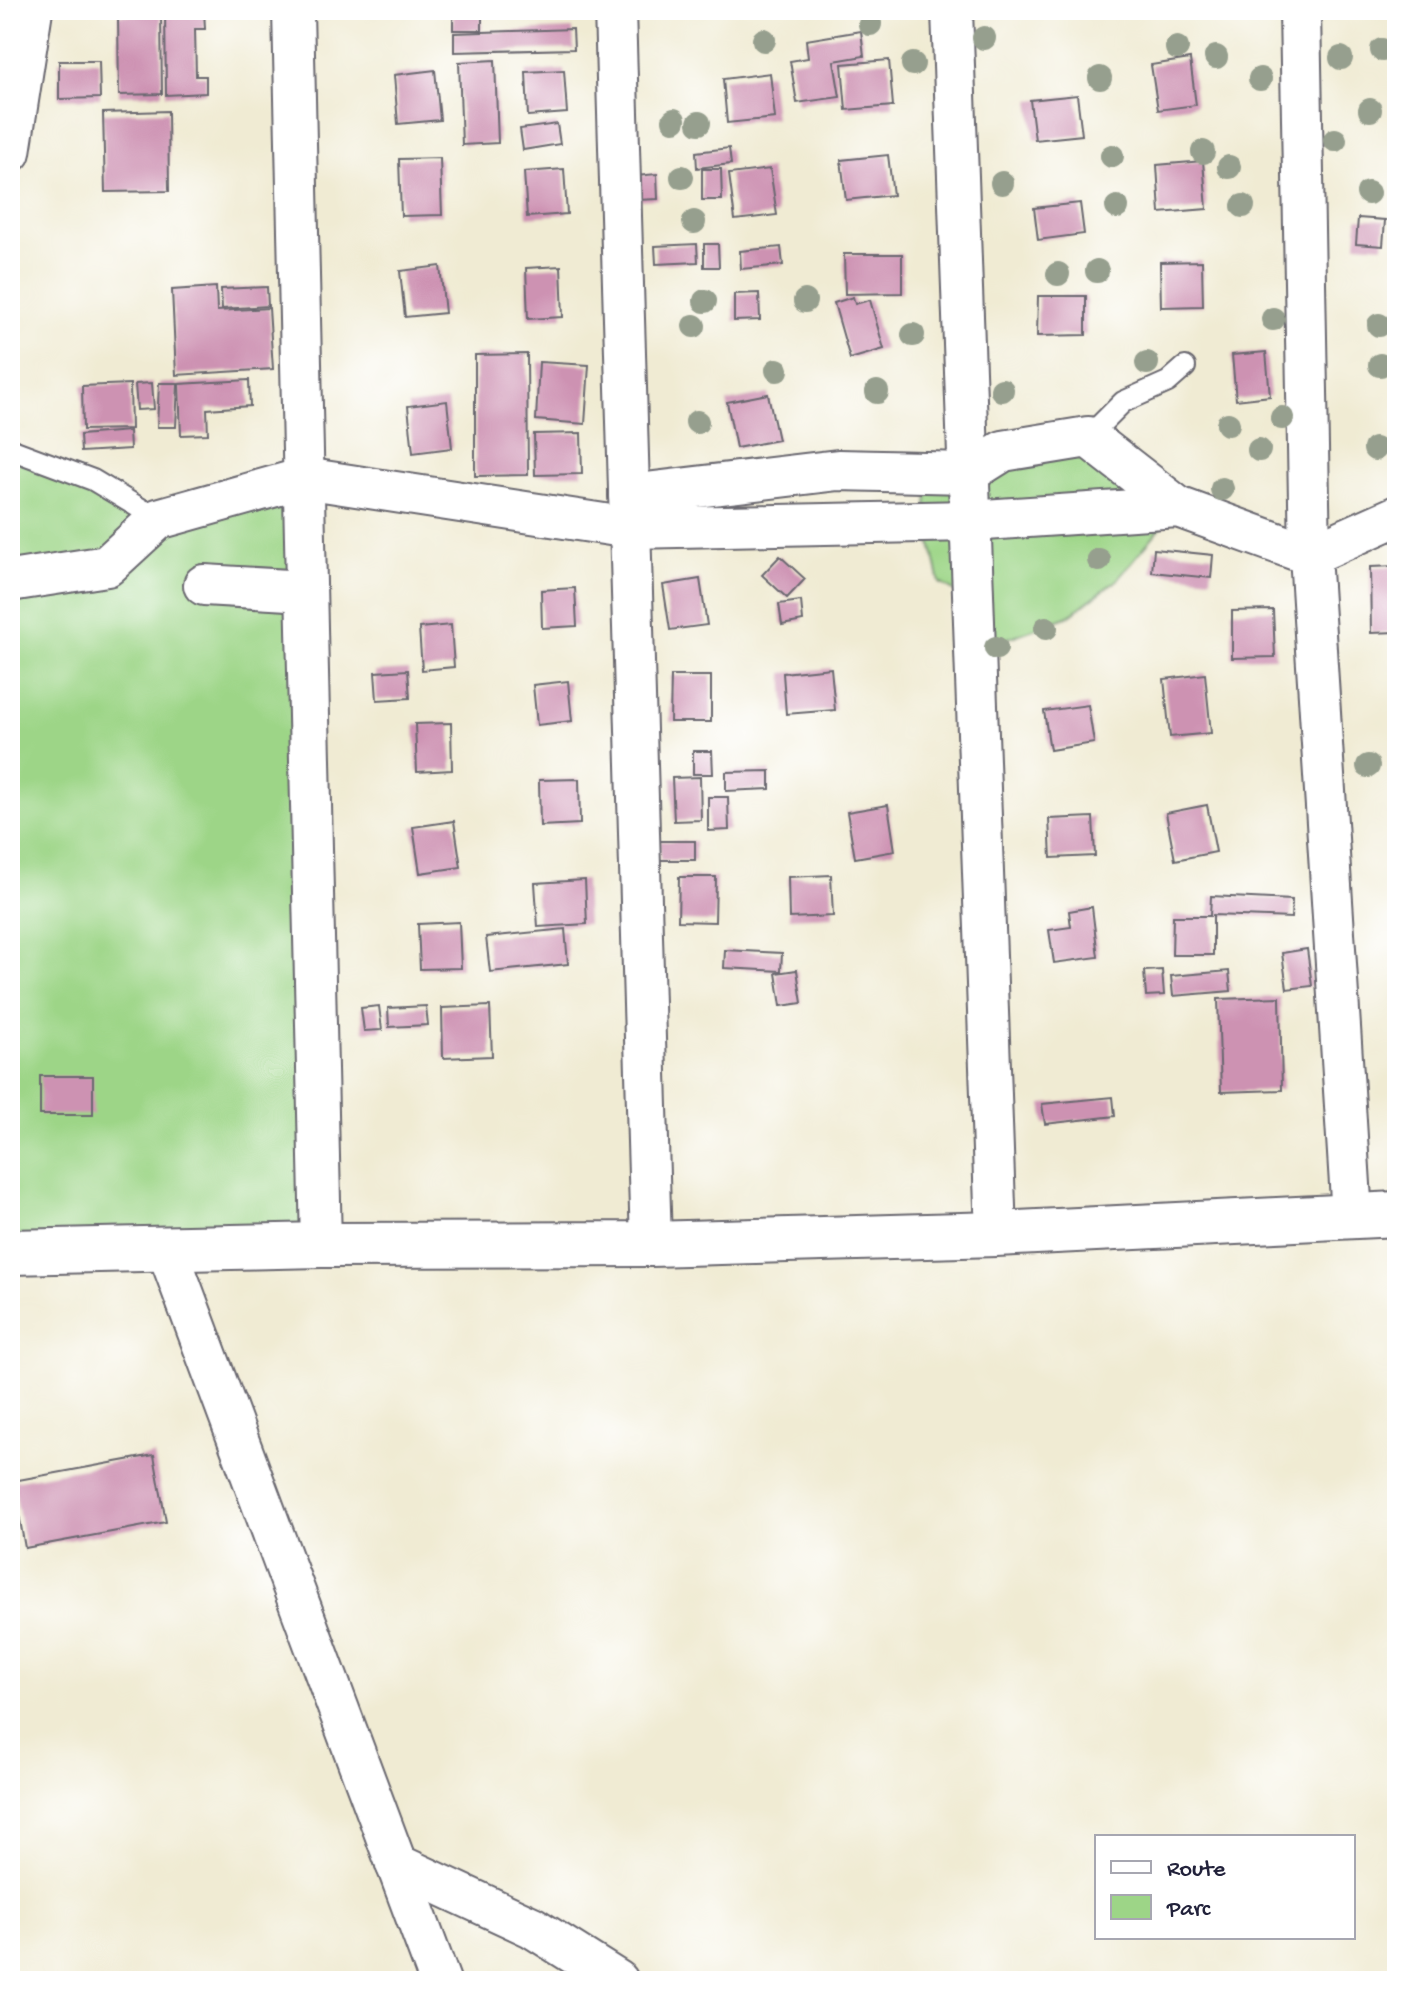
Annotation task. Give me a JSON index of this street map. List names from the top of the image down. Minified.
{"legend":["Route","Parc"]}
